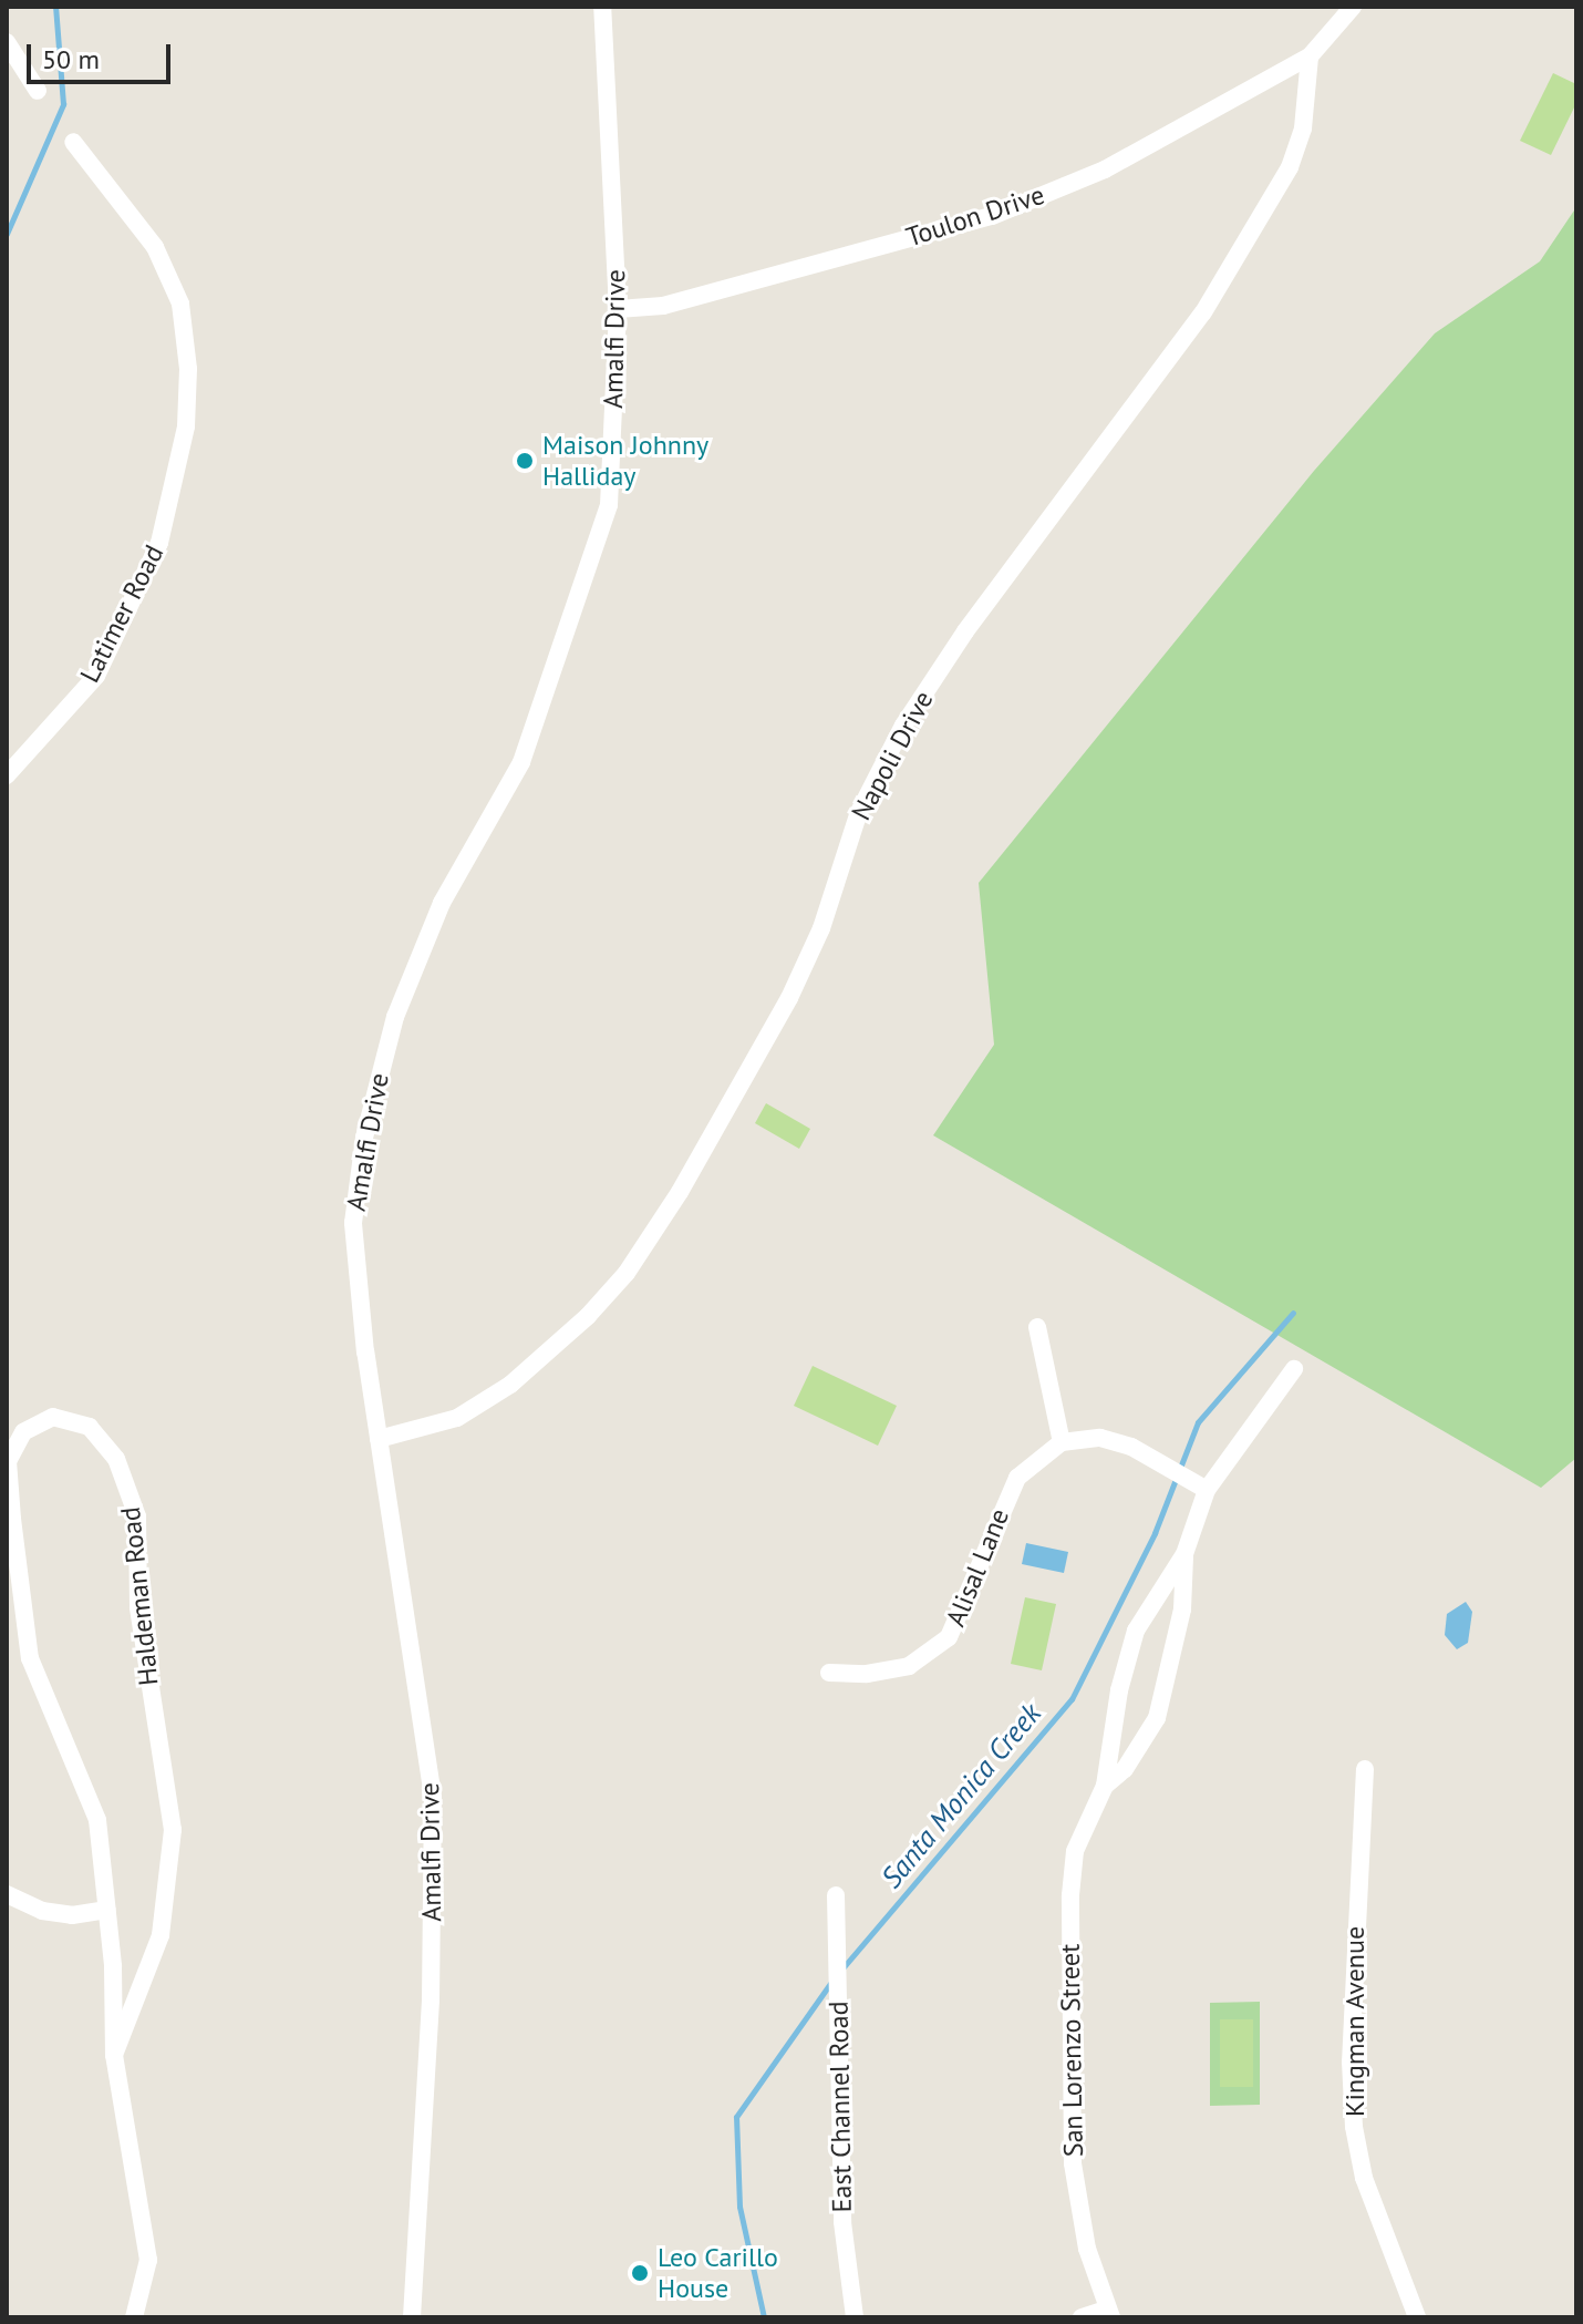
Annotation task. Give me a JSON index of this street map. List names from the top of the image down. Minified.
{"streets":{"street":["Toulon Drive","Amalfi Drive","Latimer Road","Napoli Drive","Alisal Lane","Haldeman Road","Kingman Avenue","San Lorenzo Street","East Channel Road"]},"crossings":[["Toulon Drive","Amalfi Drive"],["Toulon Drive","Napoli Drive"],["Amalfi Drive","Napoli Drive"]],"water":["Santa Monica Creek"],"places":["Maison Johnny Halliday","Leo Carillo House"],"scale_bar":"50 m"}
